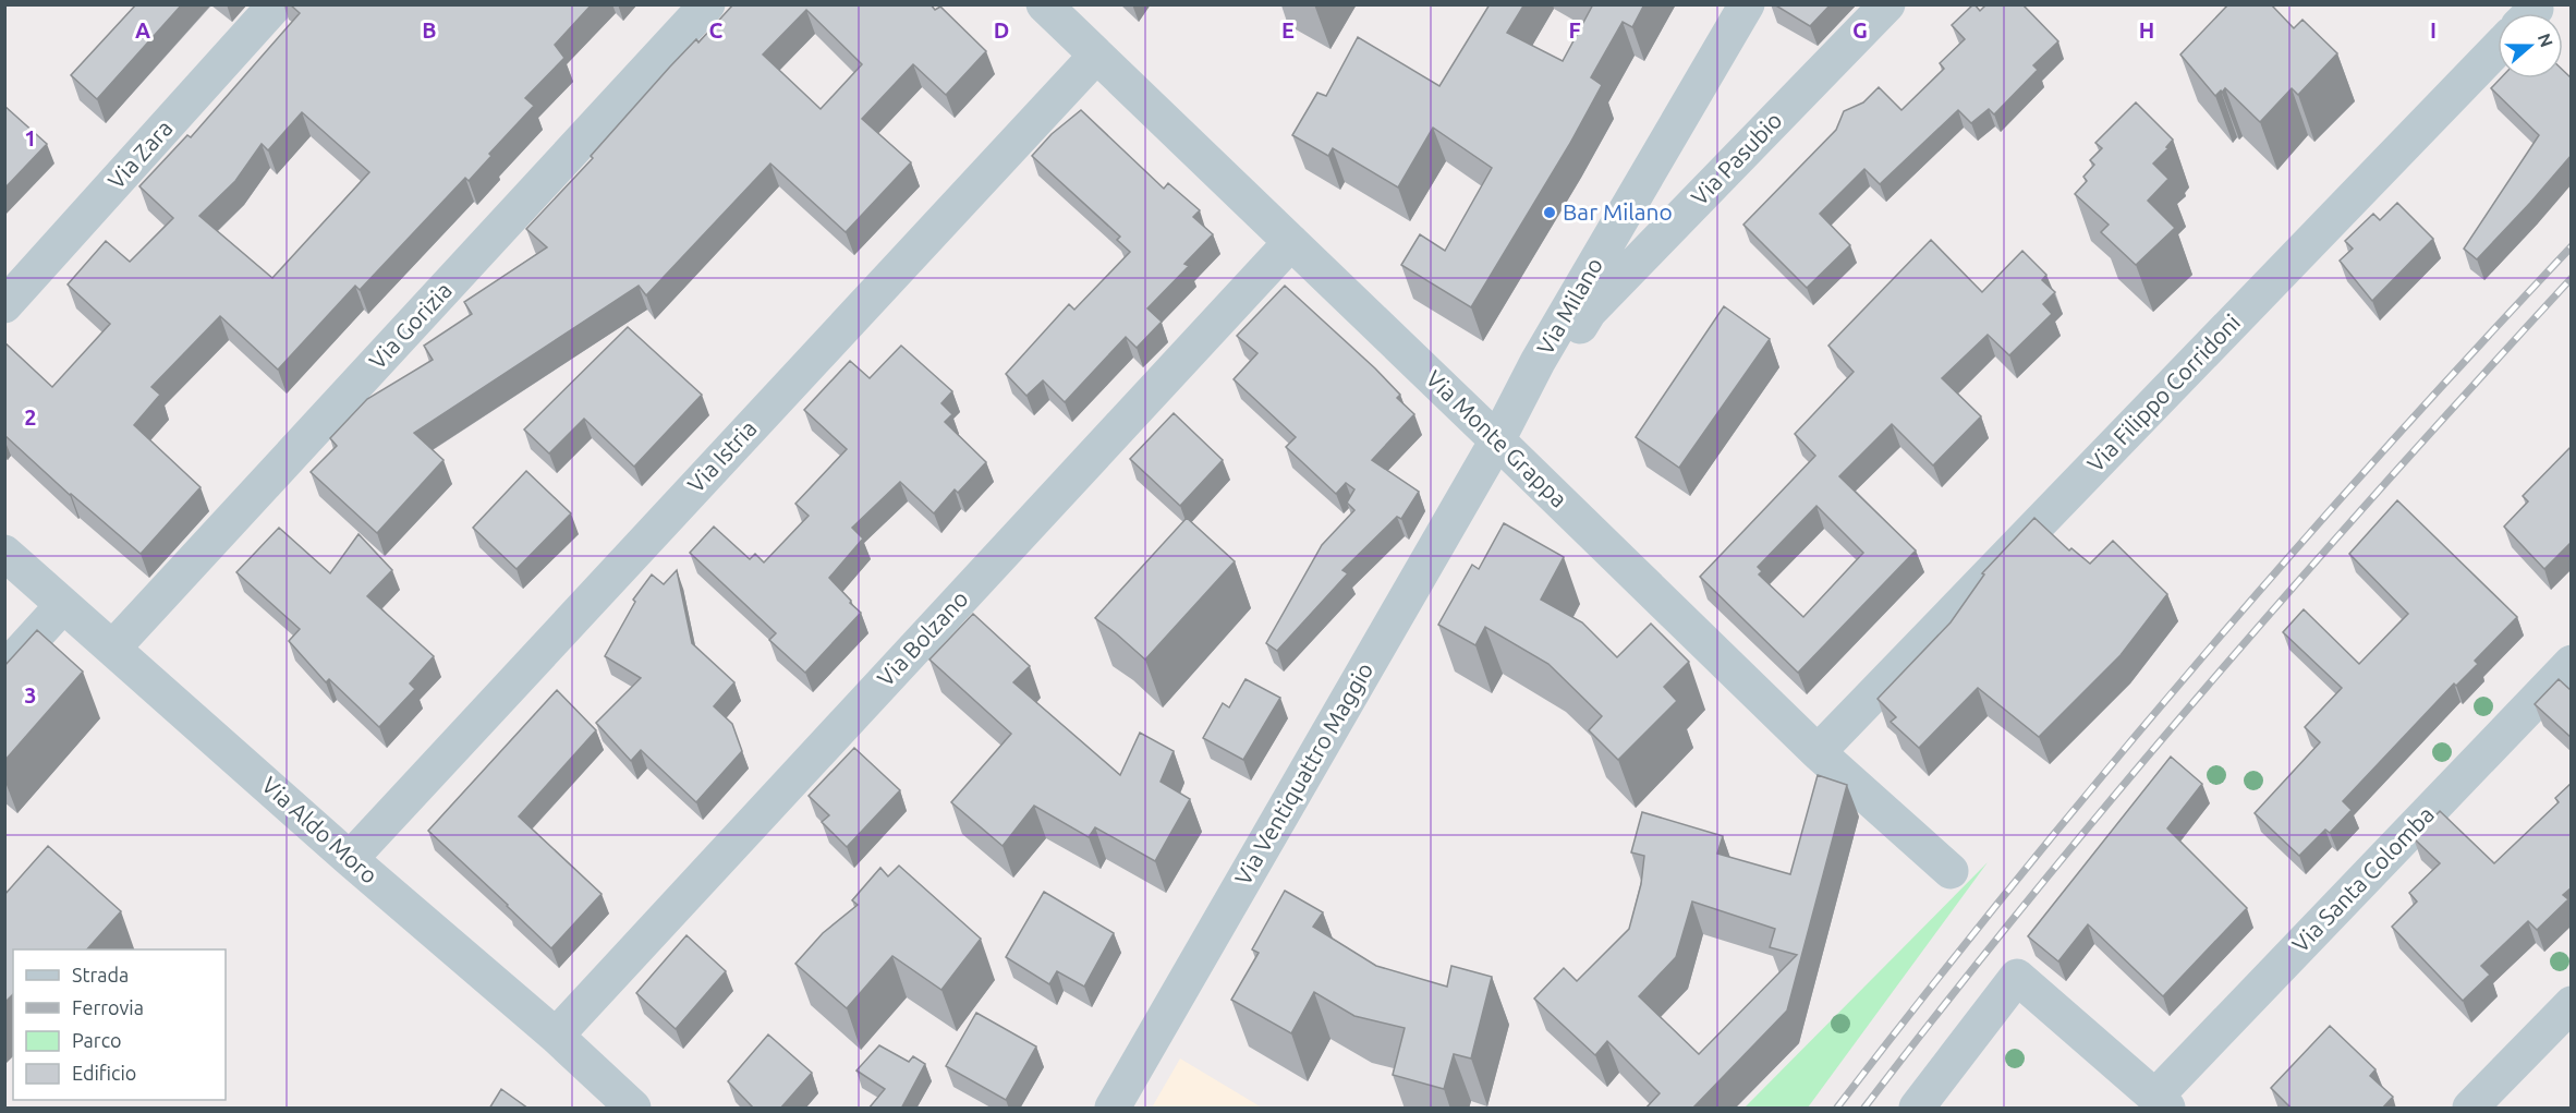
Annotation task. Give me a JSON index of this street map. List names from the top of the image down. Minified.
{"streets":{"street":["Via Zara","Via Pasubio","Via Milano","Via Gorizia","Via Filippo Corridoni","Via Monte Grappa","Via Istria","Via Bolzano","Via Ventiquattro Maggio","Via Aldo Moro","Via Santa Colomba"]},"crossings":[["Via Pasubio","Via Milano"],["Via Pasubio","Via Monte Grappa"],["Via Pasubio","Via Ventiquattro Maggio"],["Via Milano","Via Monte Grappa"],["Via Milano","Via Ventiquattro Maggio"],["Via Gorizia","Via Aldo Moro"],["Via Filippo Corridoni","Via Monte Grappa"],["Via Monte Grappa","Via Istria"],["Via Monte Grappa","Via Bolzano"],["Via Monte Grappa","Via Ventiquattro Maggio"],["Via Istria","Via Aldo Moro"],["Via Bolzano","Via Aldo Moro"]],"places":["Bar Milano"],"legend":["Strada","Ferrovia","Parco","Edificio"],"north":"right","grid":{"columns":["A","B","C","D","E","F","G","H","I"],"rows":["1","2","3"]}}
